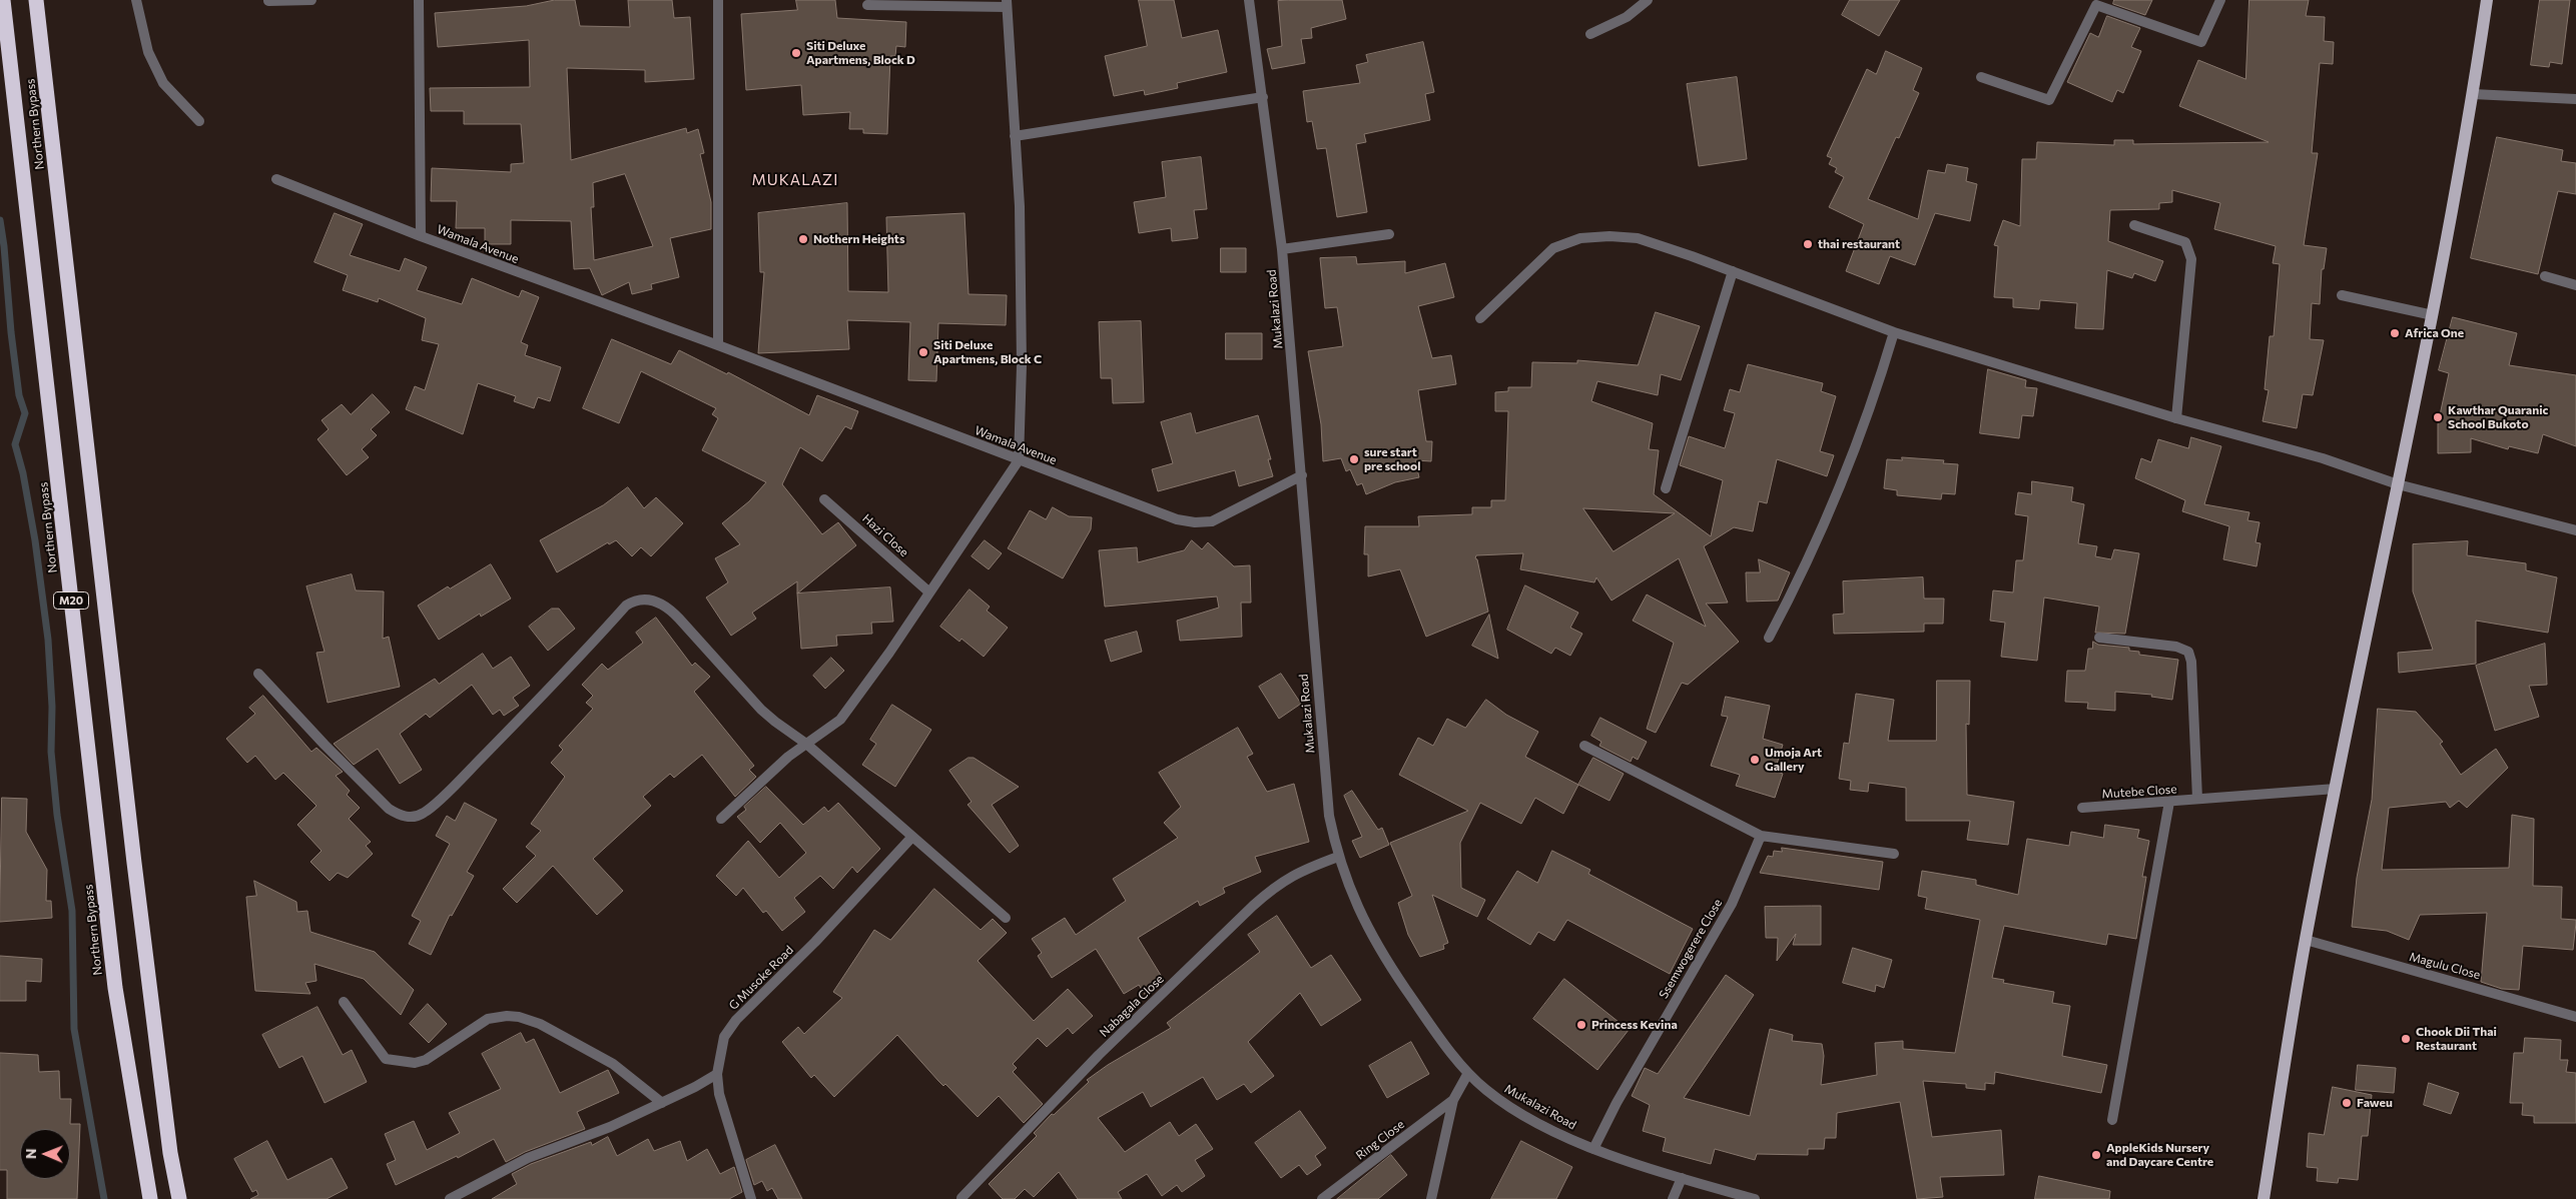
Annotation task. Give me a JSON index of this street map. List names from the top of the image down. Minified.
{"streets":{"highway":["Northern Bypass","M20"],"street":["Wamala Avenue","Mukalazi Road","Hazi Close","Mutebe Close","Ssemwogerere Close","Magulu Close","G Musoke Road","Nabagala Close","Ring Close"]},"crossings":[["Wamala Avenue","Mukalazi Road"],["Mukalazi Road","Ssemwogerere Close"],["Mukalazi Road","Nabagala Close"]],"districts":["MUKALAZI"],"places":["Siti Deluxe Apartmens, Block D","Nothern Heights","thai restaurant","Africa One","Siti Deluxe Apartmens, Block C","Kawthar Quaranic School Bukoto","sure start pre school","Umoja Art Gallery","Princess Kevina","Chook Dii Thai Restaurant","Faweu","AppleKids Nursery and Daycare Centre"],"north":"left"}
